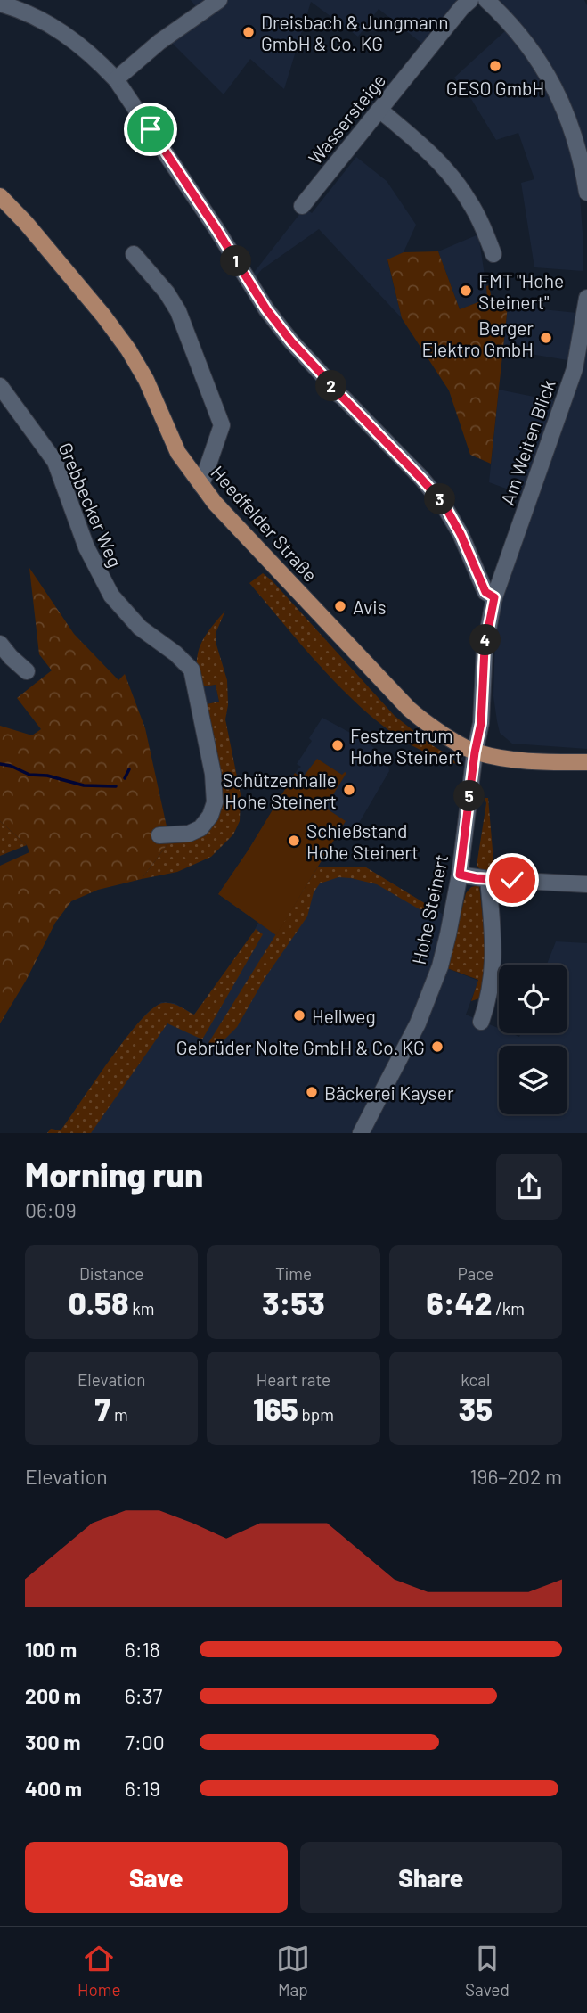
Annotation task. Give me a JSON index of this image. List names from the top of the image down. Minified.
{"streets":{"main road":["Heedfelder Straße"],"street":["Wassersteige","Am Weiten Blick","Grebbecker Weg","Hohe Steinert"]},"crossings":[["Am Weiten Blick","Heedfelder Straße"],["Am Weiten Blick","Hohe Steinert"],["Heedfelder Straße","Hohe Steinert"]],"places":["Dreisbach & Jungmann GmbH & Co. KG","GESO GmbH","FMT \"Hohe Steinert\"","Berger Elektro GmbH","Avis","Festzentrum Hohe Steinert","Schützenhalle Hohe Steinert","Schießstand Hohe Steinert","Hellweg","Gebrüder Nolte GmbH & Co. KG","Bäckerei Kayser"],"page":{"pins":["1","2","3","4","5"],"heading":["Morning run","06:09"],"stats":[["Distance","0.58 km"],["Time","3:53"],["Pace","6:42 /km"],["Elevation","7 m"],["Heart rate","165 bpm"],["kcal","35"]],"chart":["Elevation","196–202 m"],"list":[{"name":"100 m","note":"6:18"},{"name":"200 m","note":"6:37"},{"name":"300 m","note":"7:00"},{"name":"400 m","note":"6:19"}],"buttons":["Save","Share"],"tabs":["Home","Map","Saved"]}}
